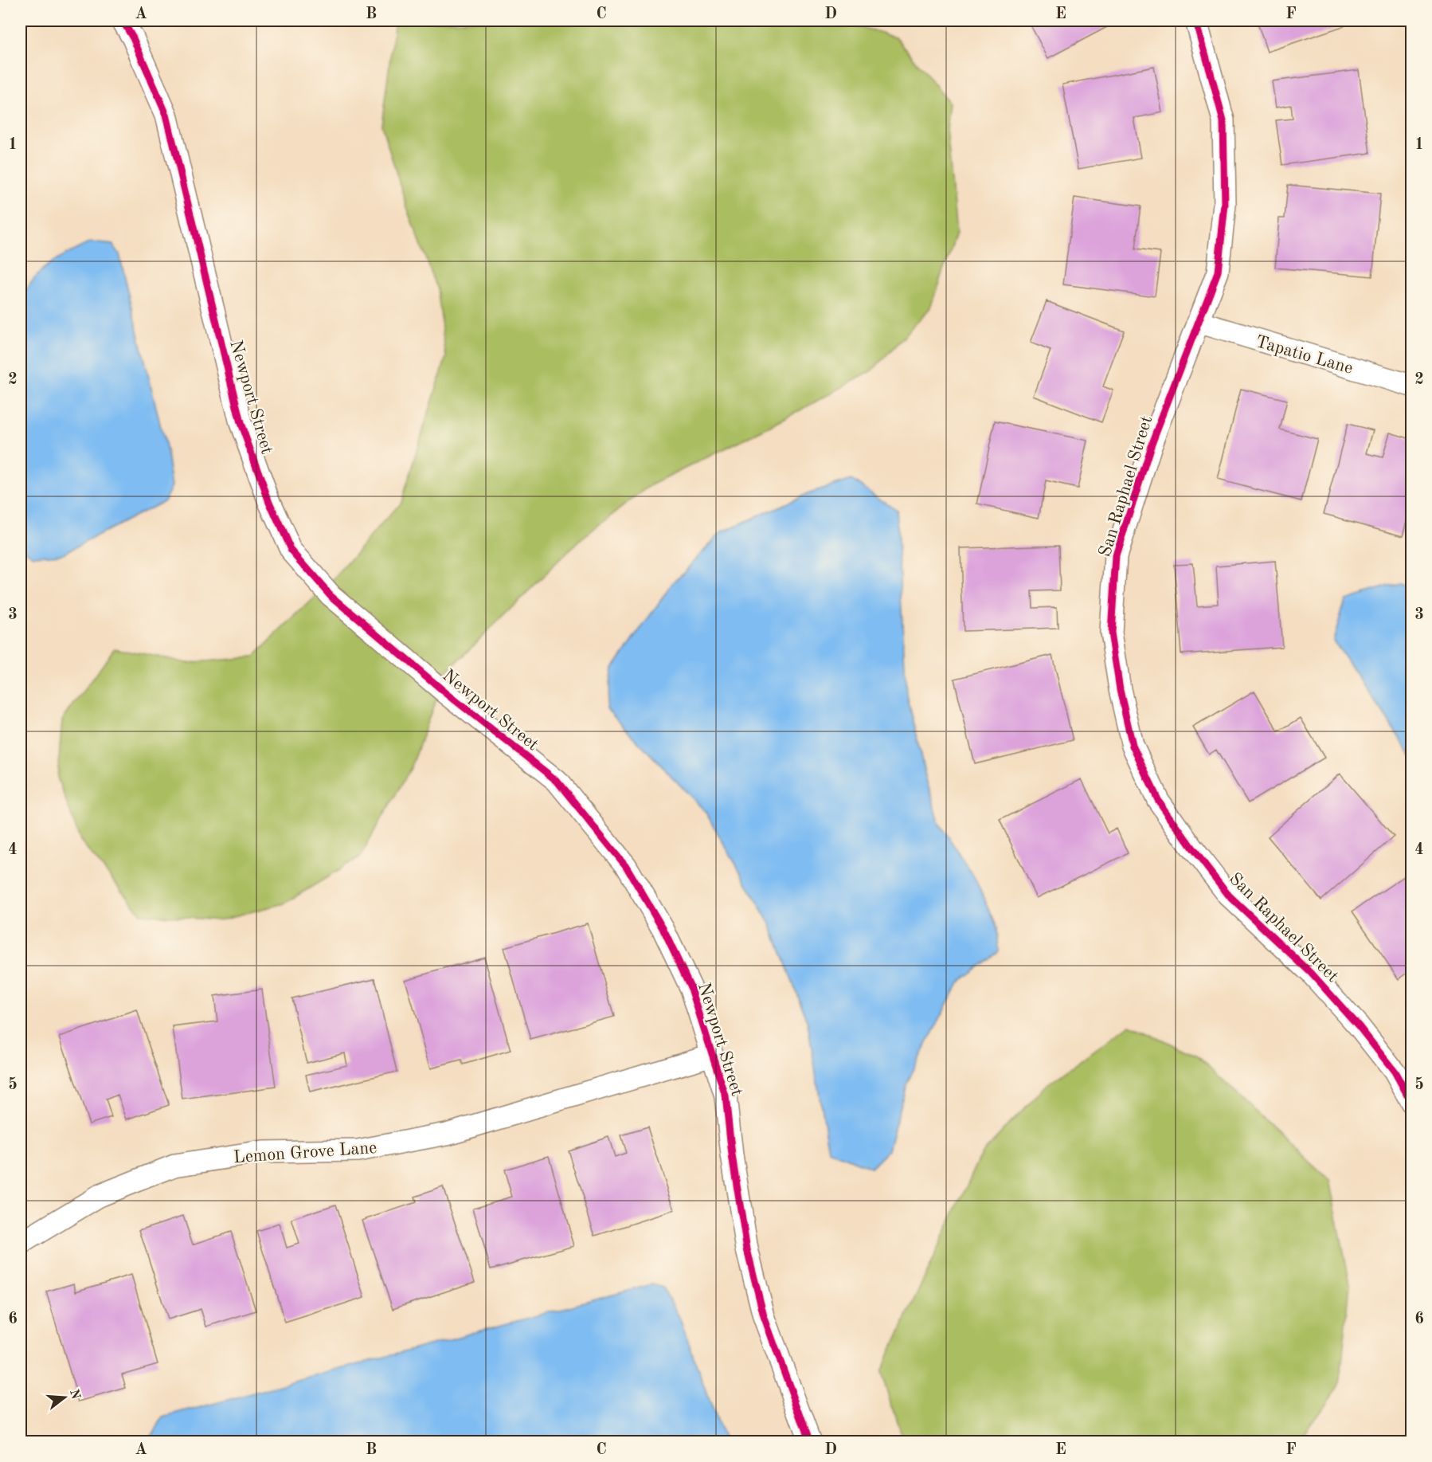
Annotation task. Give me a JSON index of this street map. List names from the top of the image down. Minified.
{"streets":{"street":["Tapatio Lane","Newport Street","San Raphael Street","Lemon Grove Lane"]},"crossings":[["Tapatio Lane","San Raphael Street"],["Newport Street","Lemon Grove Lane"]],"north":"right","grid":{"columns":["A","B","C","D","E","F"],"rows":["1","2","3","4","5","6"]}}
